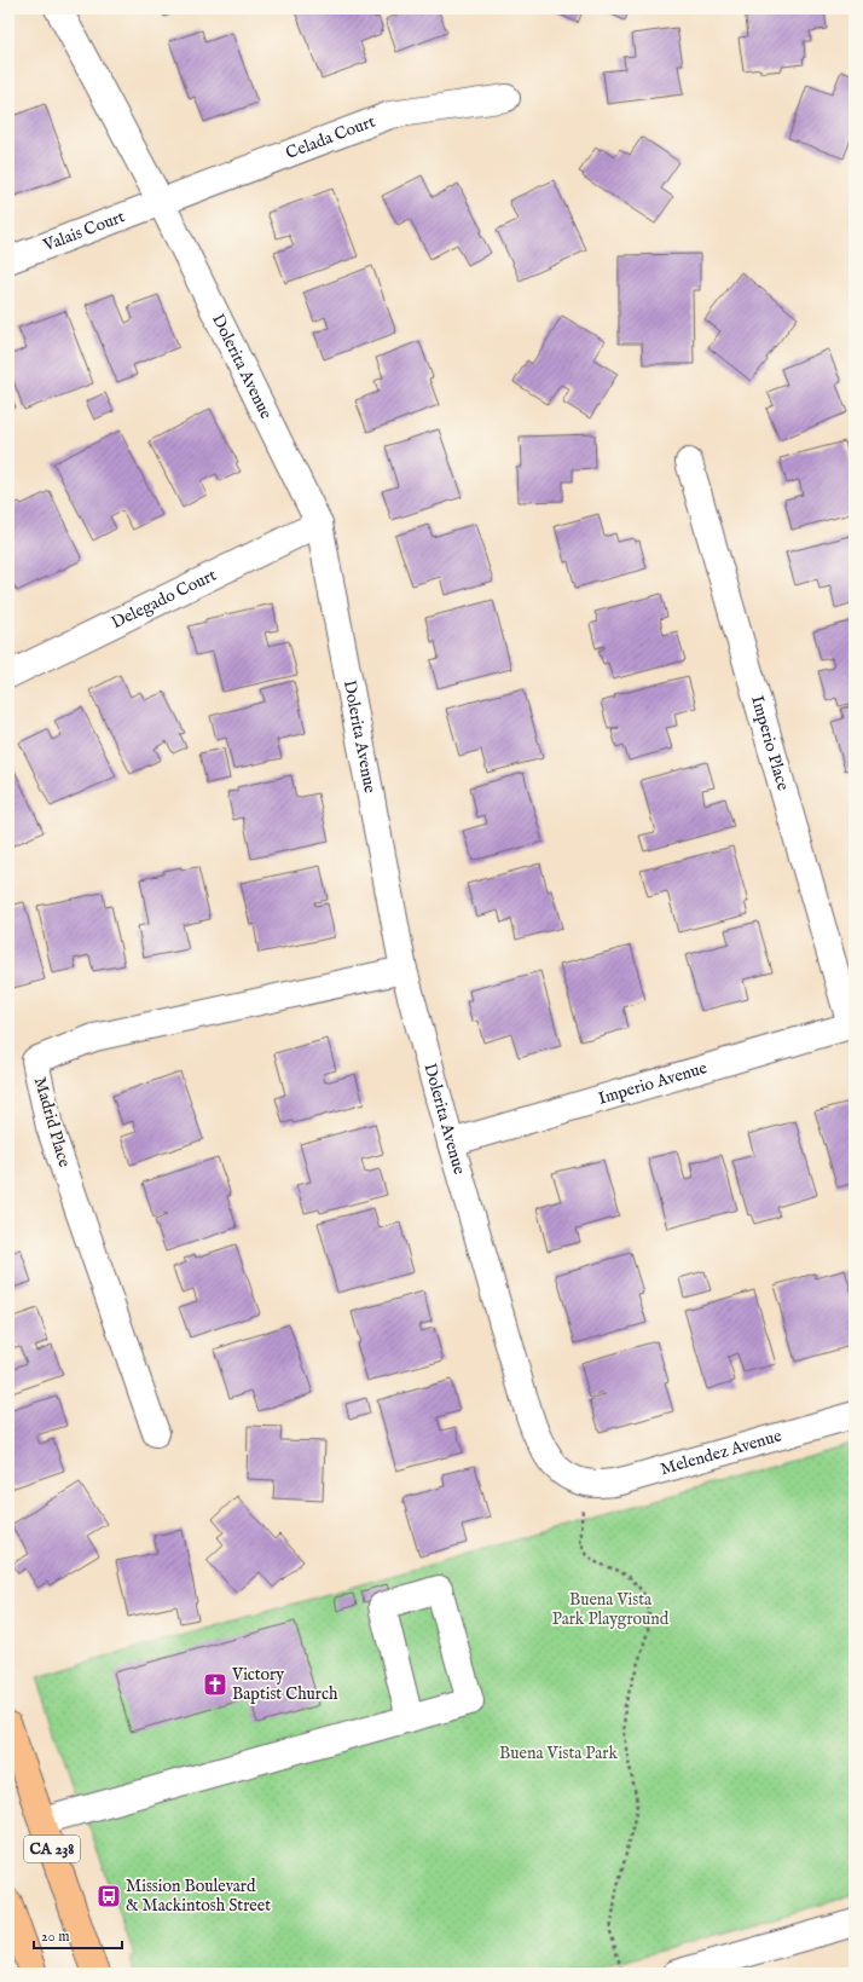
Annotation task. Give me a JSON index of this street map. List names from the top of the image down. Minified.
{"streets":{"main road":["CA 238"],"street":["Celada Court","Valais Court","Dolerita Avenue","Delegado Court","Imperio Place","Imperio Avenue","Madrid Place","Melendez Avenue"]},"crossings":[["Celada Court","Valais Court"],["Celada Court","Dolerita Avenue"],["Valais Court","Dolerita Avenue"],["Dolerita Avenue","Delegado Court"],["Dolerita Avenue","Imperio Avenue"],["Dolerita Avenue","Madrid Place"],["Dolerita Avenue","Melendez Avenue"],["Imperio Place","Imperio Avenue"]],"parks":["Buena Vista Park Playground","Buena Vista Park"],"places":{"church":["Victory Baptist Church"],"bus stop":["Mission Boulevard & Mackintosh Street"]},"scale_bar":"20 m"}
